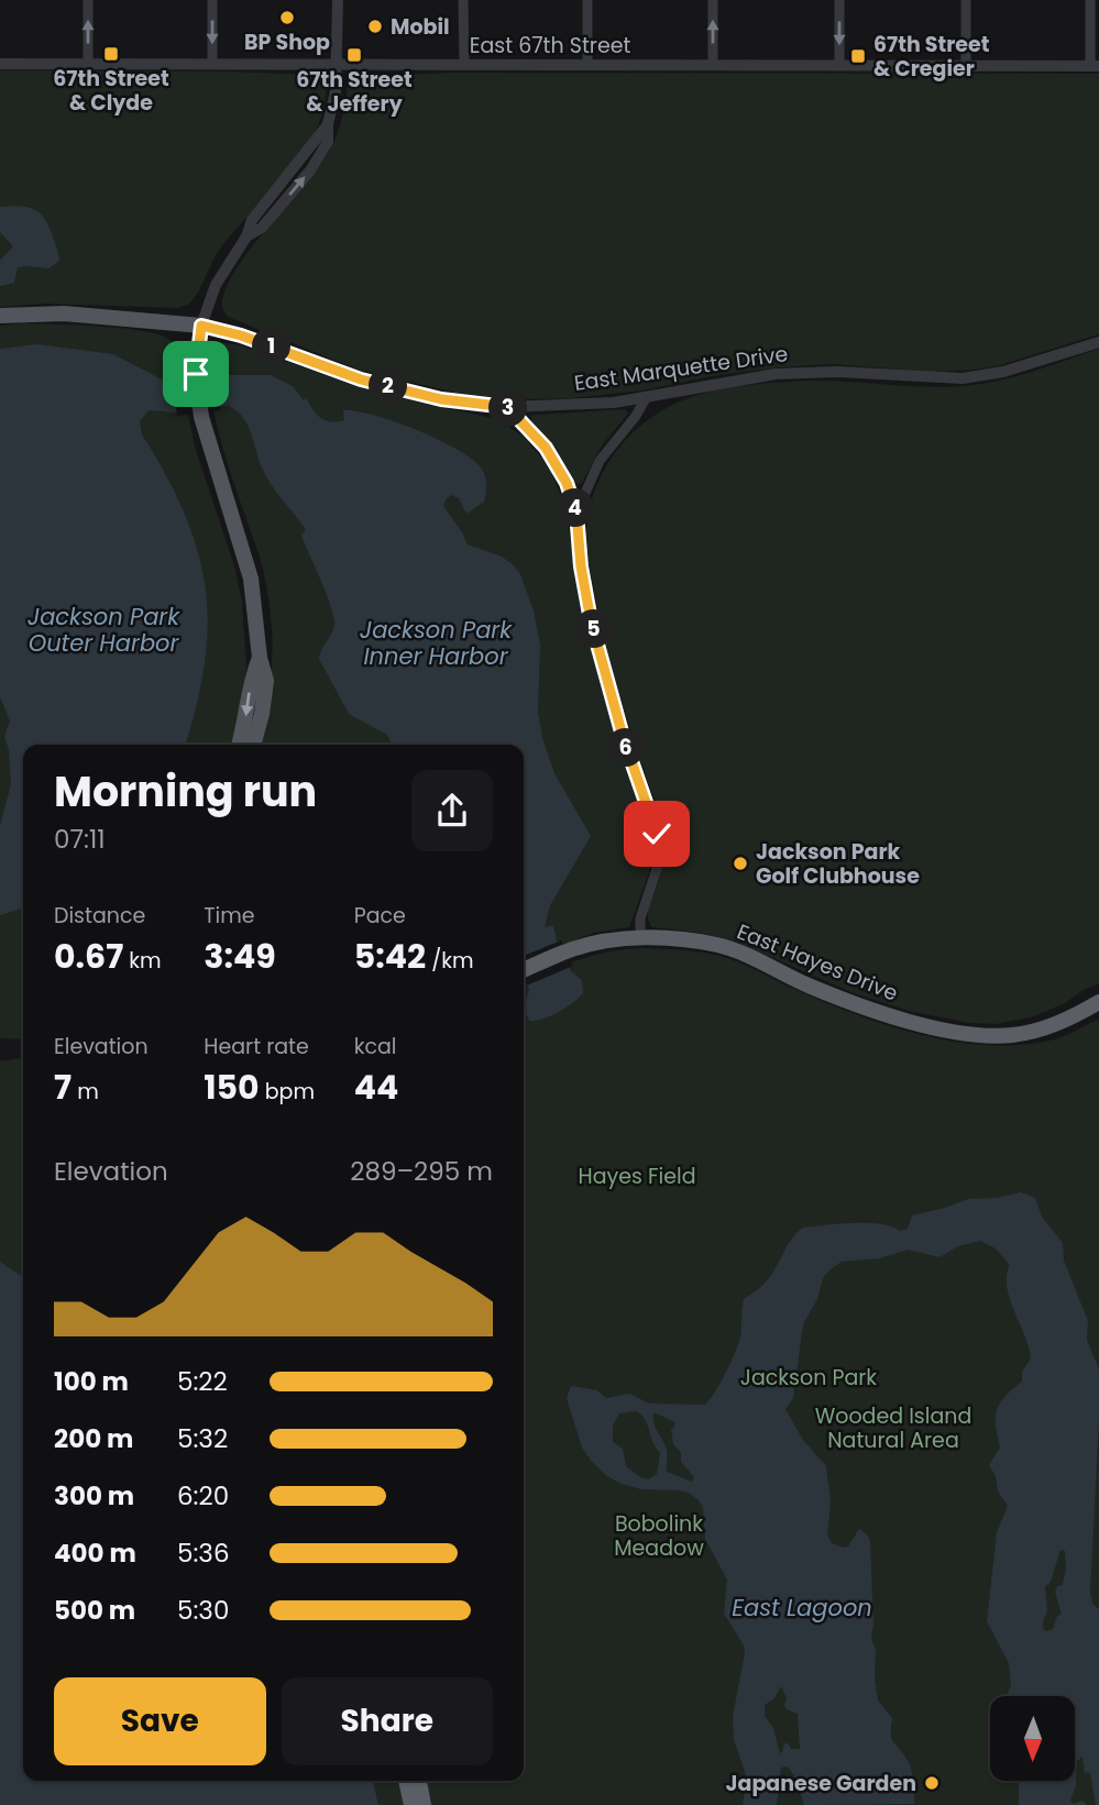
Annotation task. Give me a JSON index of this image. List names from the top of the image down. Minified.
{"streets":{"highway":["East Hayes Drive"],"main road":["East Marquette Drive"],"street":["East 67th Street"]},"water":["Jackson Park Outer Harbor","Jackson Park Inner Harbor","East Lagoon"],"parks":["Hayes Field","Jackson Park","Wooded Island Natural Area","Bobolink Meadow"],"places":{"other":["BP Shop","Mobil","Jackson Park Golf Clubhouse","Japanese Garden"],"transit":["67th Street & Clyde","67th Street & Jeffery","67th Street & Cregier"]},"north":"bottom","page":{"pins":["1","2","3","4","5","6"],"heading":["Morning run","07:11"],"stats":[["Distance","0.67 km"],["Time","3:49"],["Pace","5:42 /km"],["Elevation","7 m"],["Heart rate","150 bpm"],["kcal","44"]],"chart":["Elevation","289–295 m"],"list":[{"name":"100 m","note":"5:22"},{"name":"200 m","note":"5:32"},{"name":"300 m","note":"6:20"},{"name":"400 m","note":"5:36"},{"name":"500 m","note":"5:30"}],"buttons":["Save","Share"]}}
